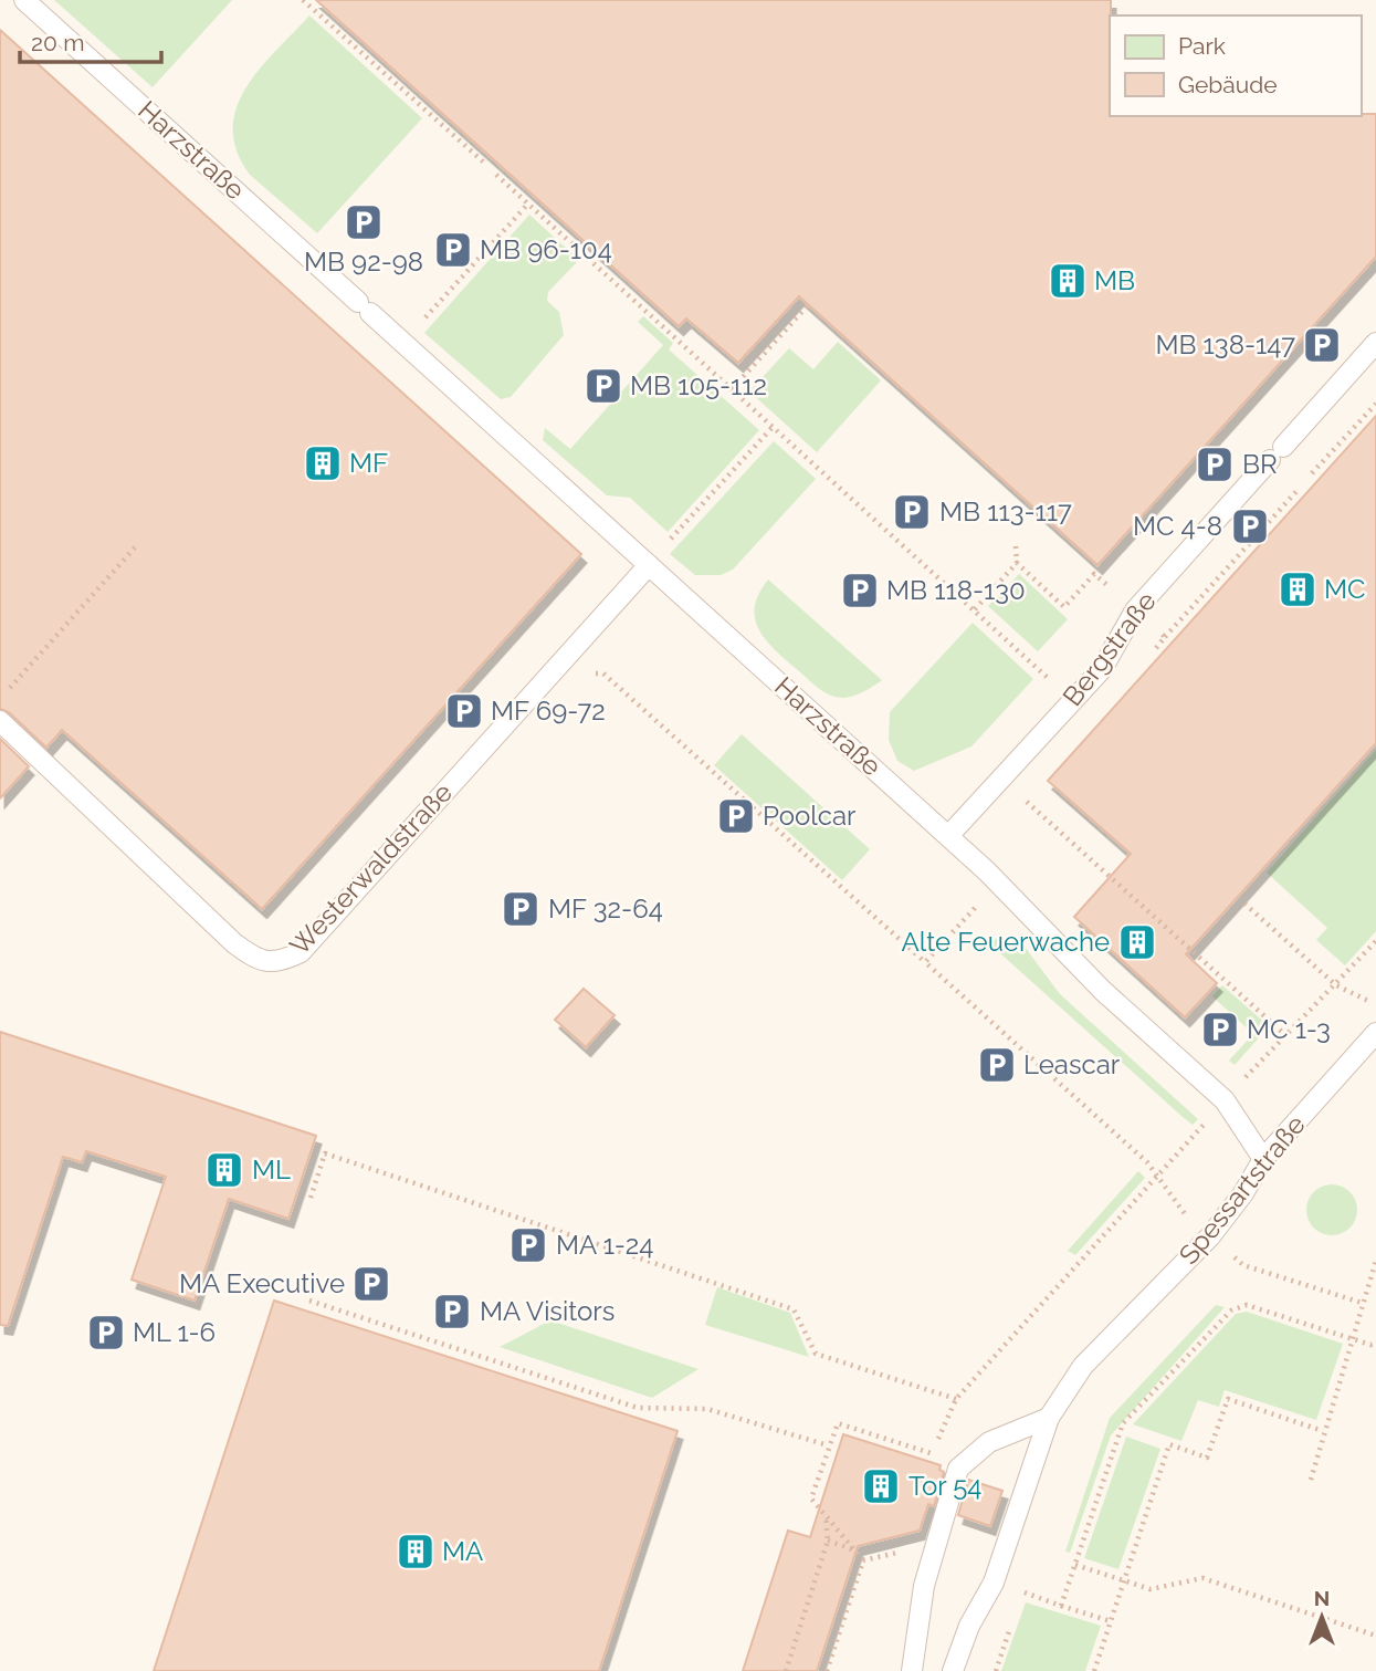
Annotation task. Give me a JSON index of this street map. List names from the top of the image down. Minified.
{"streets":{"lane":["Harzstraße","Bergstraße","Westerwaldstraße","Spessartstraße"]},"crossings":[["Harzstraße","Bergstraße"],["Harzstraße","Westerwaldstraße"],["Harzstraße","Spessartstraße"]],"places":{"parking":["MB 92-98","MB 96-104","MB 138-147","MB 105-112","BR","MB 113-117","MC 4-8","MB 118-130","MF 69-72","Poolcar","MF 32-64","MC 1-3","Leascar","MA 1-24","MA Executive","MA Visitors","ML 1-6"],"building":["MB","MF","MC","Alte Feuerwache","ML","Tor 54","MA"]},"legend":["Park","Gebäude"],"scale_bar":"20 m","north":"top"}
